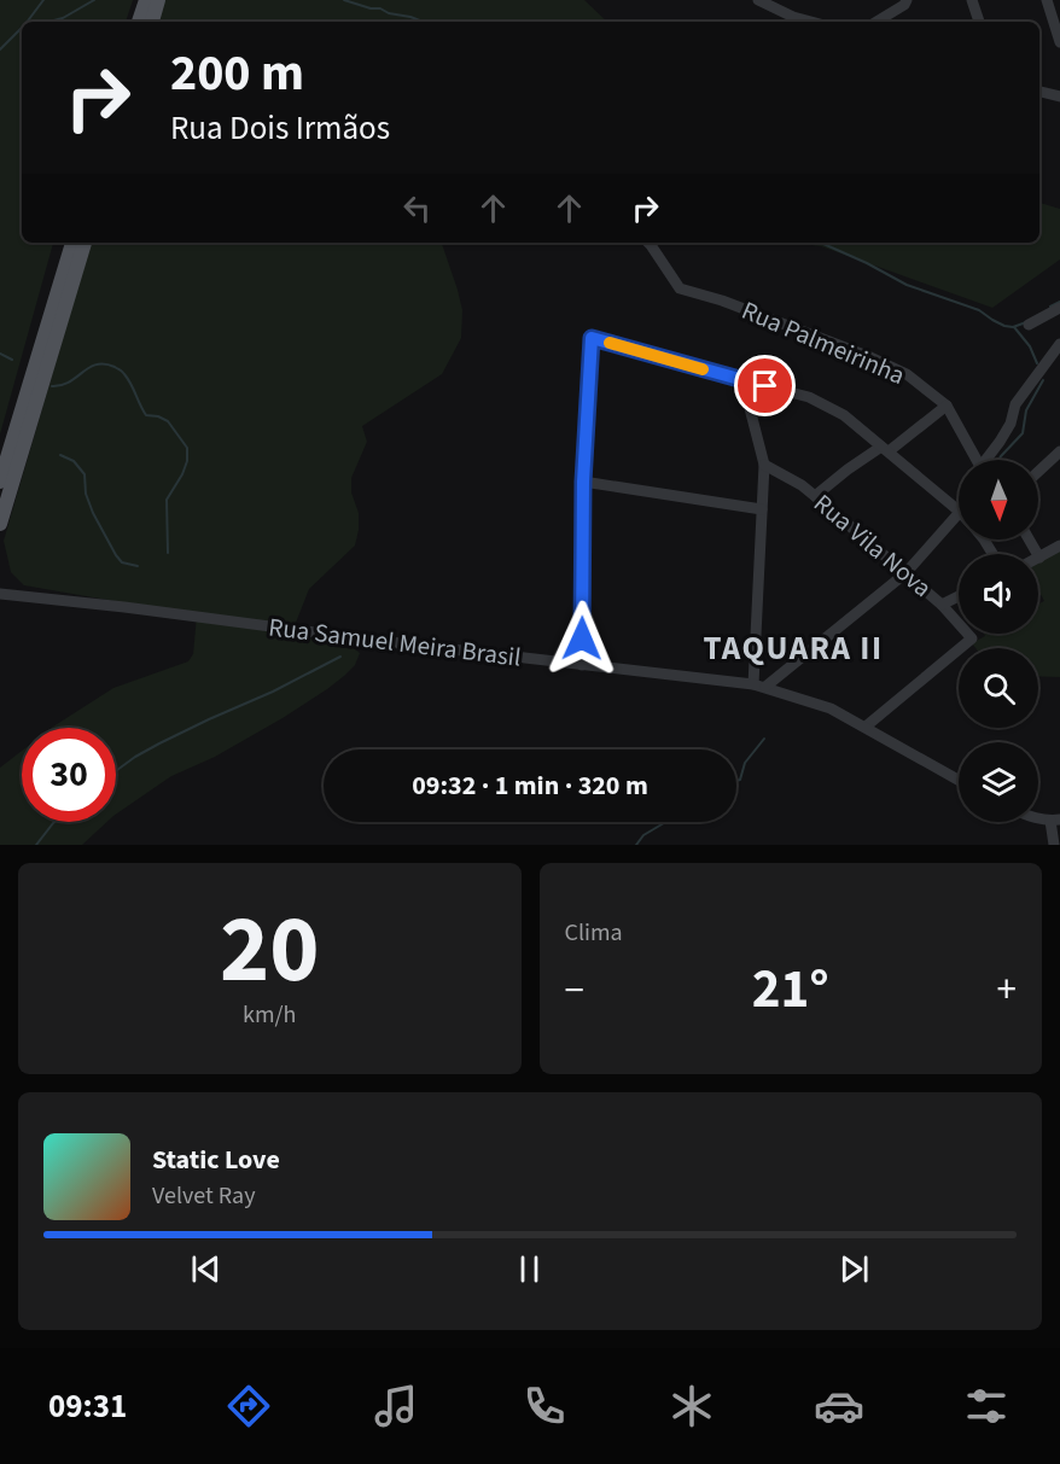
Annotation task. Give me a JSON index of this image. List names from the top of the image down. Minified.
{"streets":{"street":["Rua Palmeirinha","Rua Vila Nova","Rua Samuel Meira Brasil"]},"crossings":[["Rua Vila Nova","Rua Samuel Meira Brasil"]],"districts":["TAQUARA II"],"north":"bottom","page":{"turn":["200 m","Rua Dois Irmãos"],"limit":"30","trip":"09:32 · 1 min · 320 m","tile":[["20","km/h"],"Clima"],"heat":["−","21°","+"],"song":["Static Love","Velvet Ray"],"tabs":"09:31"}}
